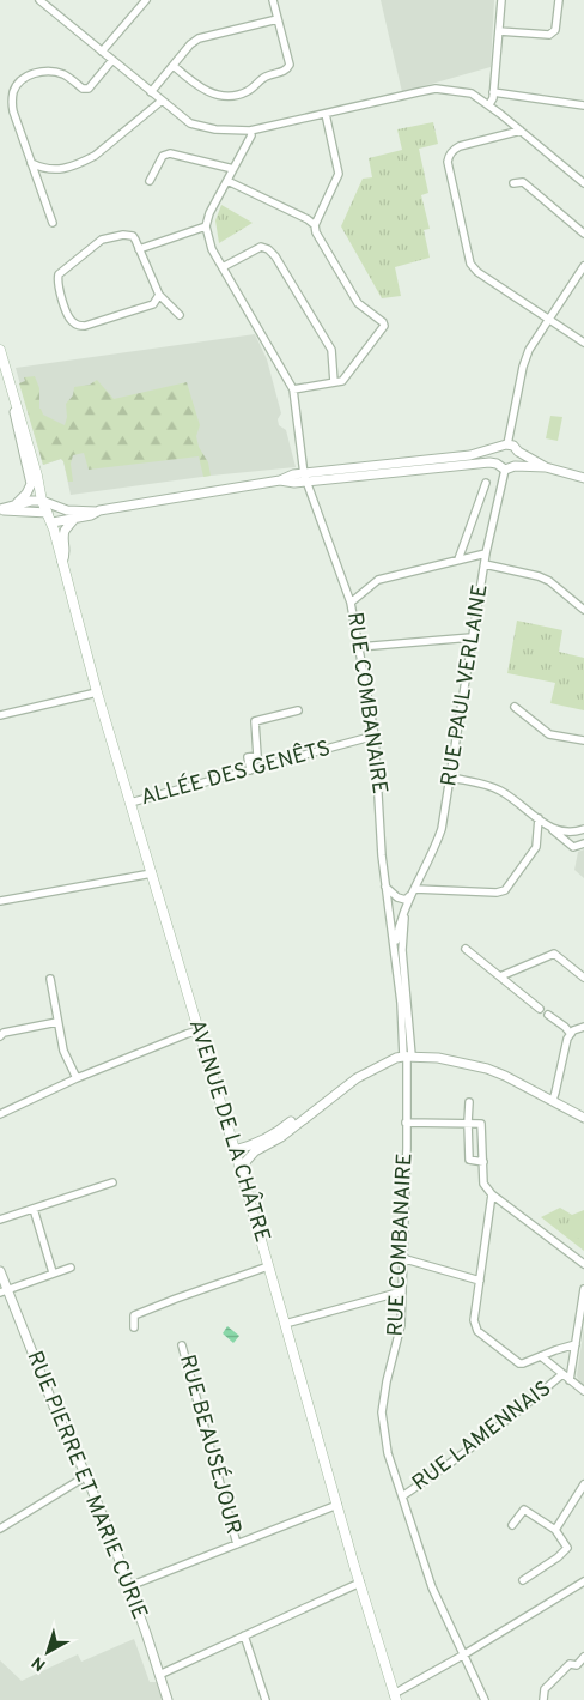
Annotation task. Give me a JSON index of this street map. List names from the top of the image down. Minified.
{"streets":{"main road":["AVENUE DE LA CHÂTRE"],"street":["RUE PAUL VERLAINE","RUE COMBANAIRE","ALLÉE DES GENÊTS","RUE LAMENNAIS","RUE BEAUSÉJOUR","RUE PIERRE ET MARIE CURIE"]},"crossings":[["RUE PAUL VERLAINE","RUE COMBANAIRE"],["RUE COMBANAIRE","ALLÉE DES GENÊTS"],["RUE COMBANAIRE","RUE LAMENNAIS"],["ALLÉE DES GENÊTS","AVENUE DE LA CHÂTRE"]],"north":"bottom left"}
